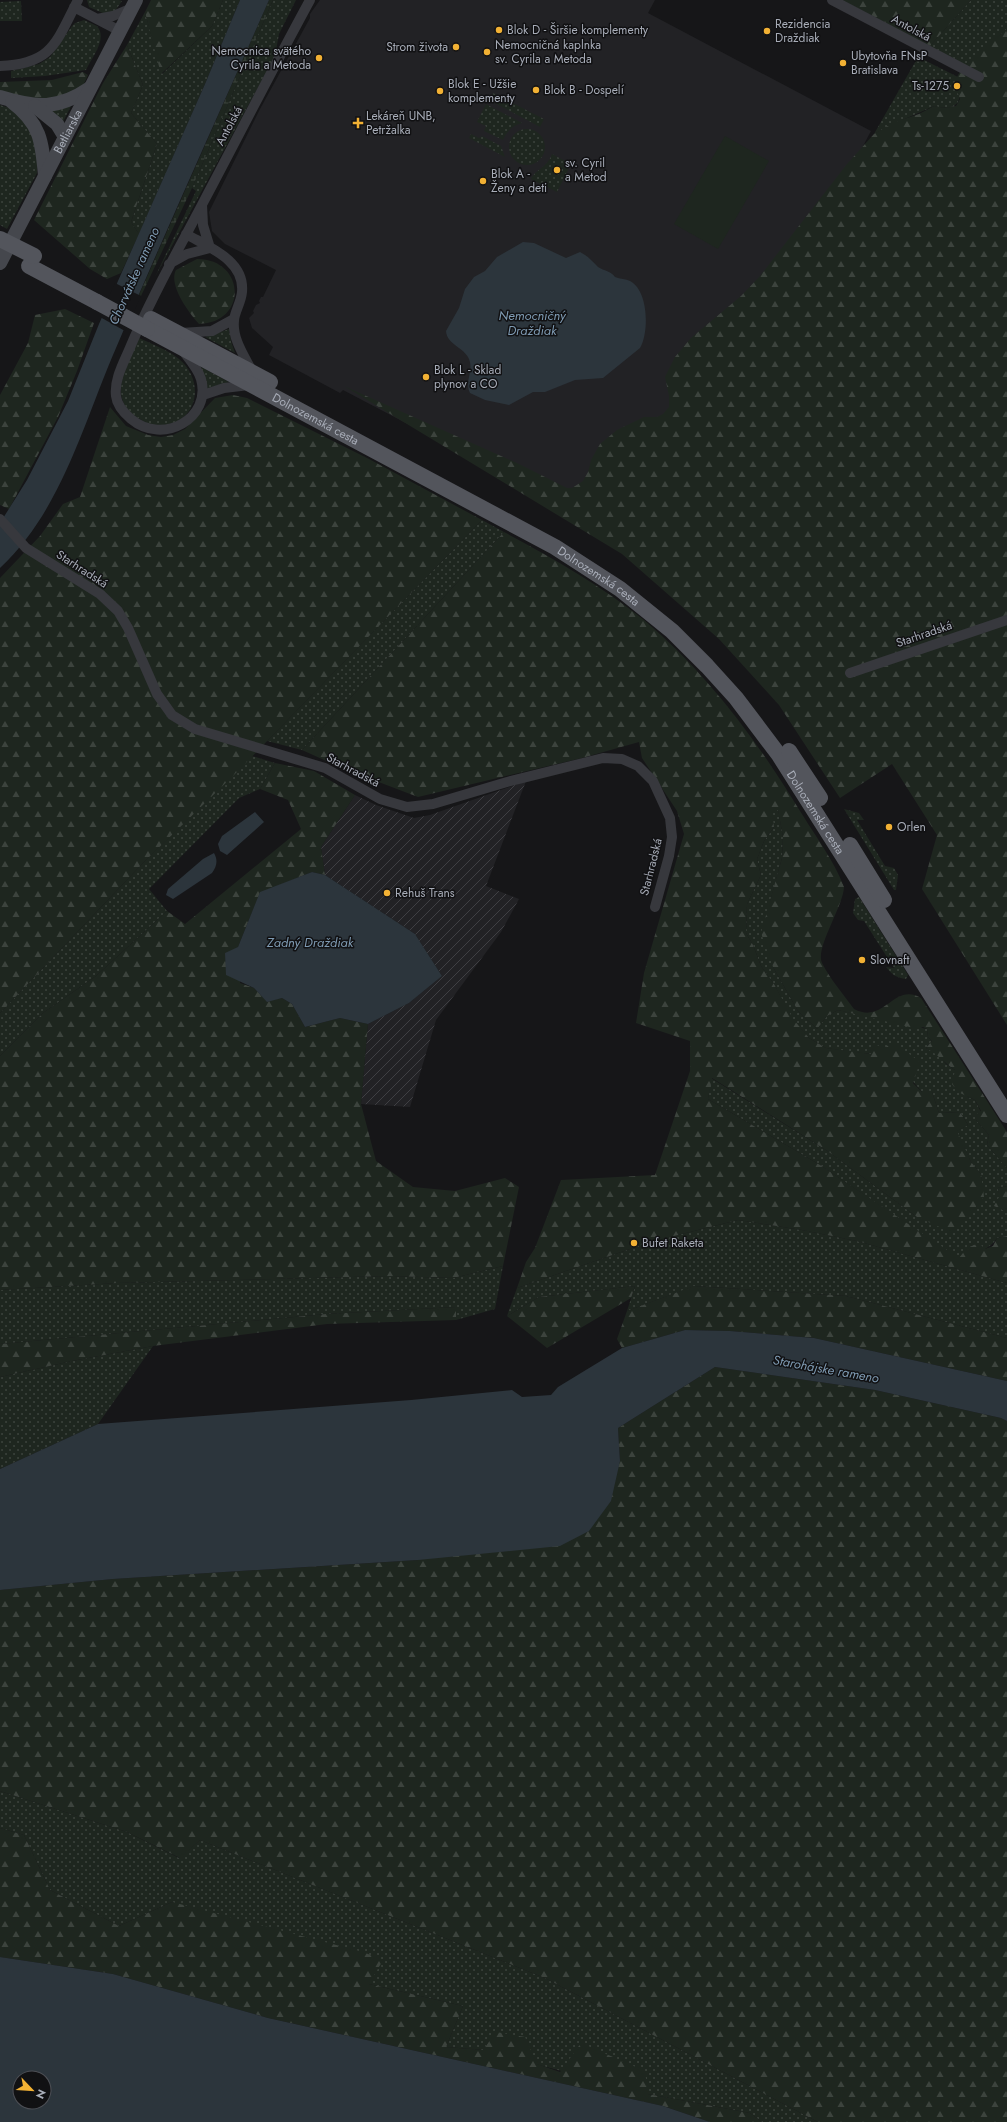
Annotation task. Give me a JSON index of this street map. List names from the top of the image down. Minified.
{"streets":{"main road":["Dolnozemská cesta"],"street":["Antolská","Betliarska","Starhradská"]},"water":["Chorvátske rameno","Nemocničný Draždiak","Zadný Draždiak","Starohájske rameno"],"places":{"other":["Blok D - Širšie komplementy","Rezidencia Draždiak","Strom života","Nemocničná kaplnka sv. Cyrila a Metoda","Nemocnica svätého Cyrila a Metoda","Ubytovňa FNsP Bratislava","Ts-1275","Blok B - Dospelí","Blok E - Užšie komplementy","sv. Cyril a Metod","Blok A - Ženy a deti","Blok L - Sklad plynov a CO","Orlen","Rehuš Trans","Slovnaft","Bufet Raketa"],"health":["Lekáreň UNB, Petržalka"]},"north":"bottom right"}
